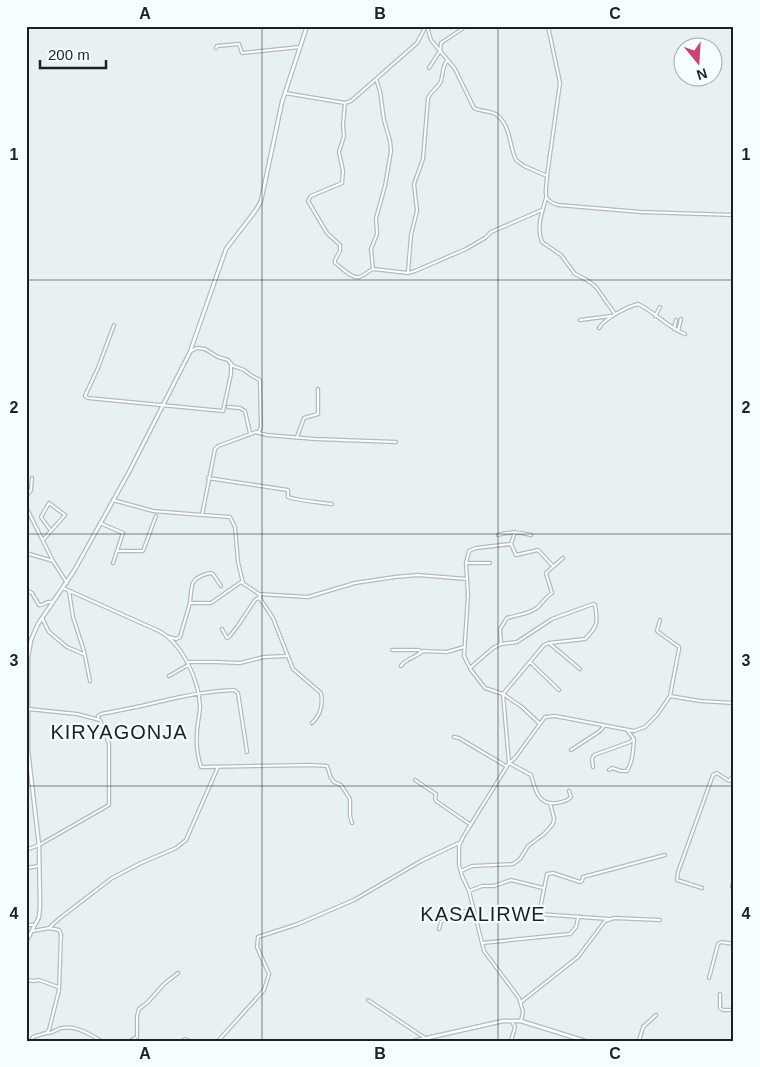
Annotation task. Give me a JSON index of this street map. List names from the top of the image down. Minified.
{"districts":["KIRYAGONJA","KASALIRWE"],"scale_bar":"200 m","north":"bottom","grid":{"columns":["A","B","C"],"rows":["1","2","3","4"]}}
